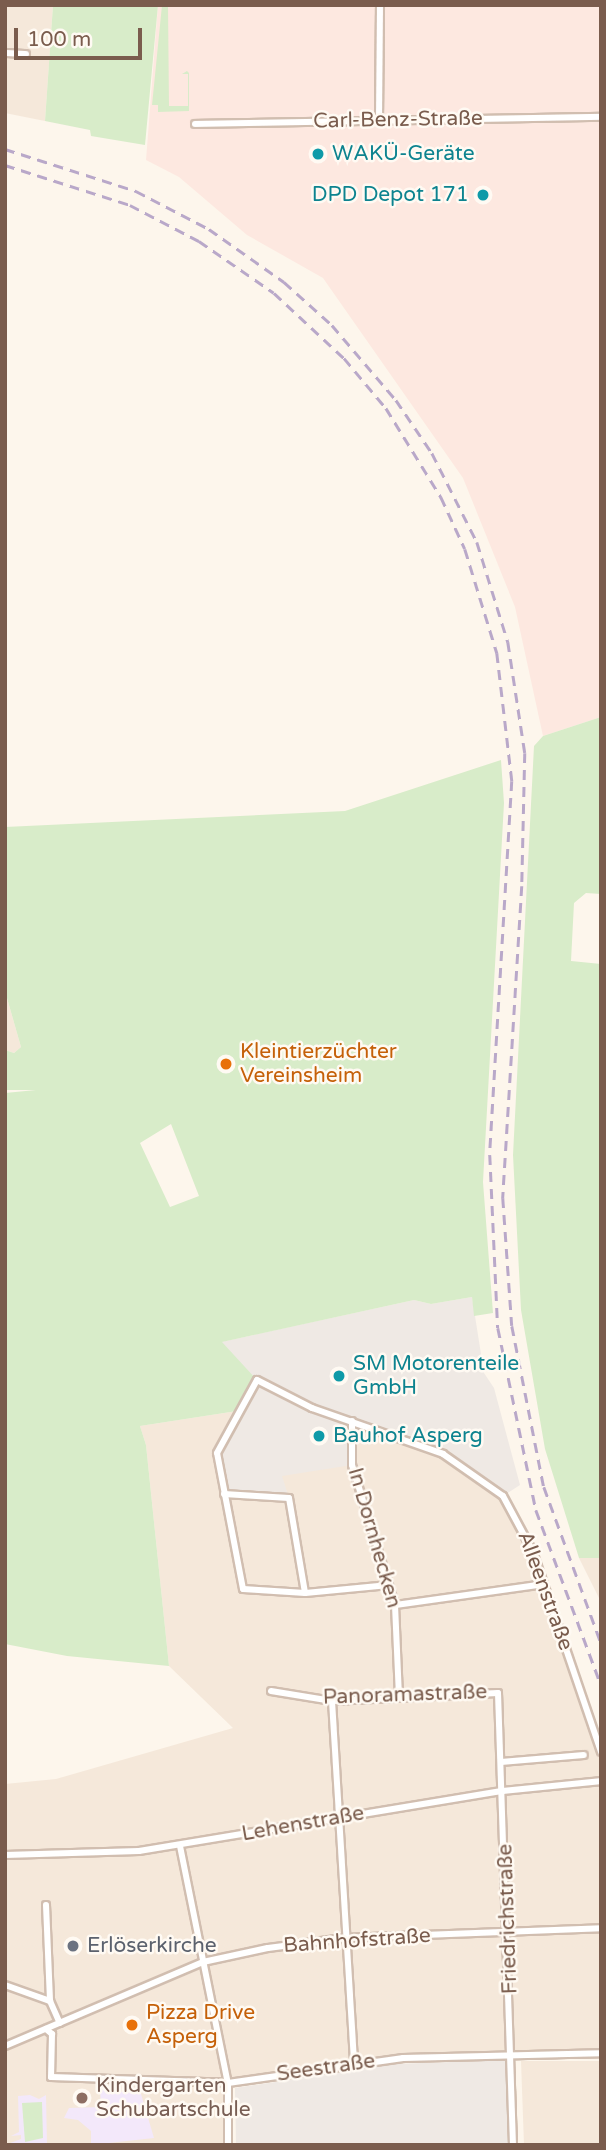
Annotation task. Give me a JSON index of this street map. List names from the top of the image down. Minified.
{"streets":{"street":["Carl-Benz-Straße","In Dornhecken","Alleenstraße","Panoramastraße","Lehenstraße","Friedrichstraße","Bahnhofstraße","Seestraße"]},"crossings":[["In Dornhecken","Alleenstraße"],["In Dornhecken","Panoramastraße"],["Panoramastraße","Friedrichstraße"],["Lehenstraße","Friedrichstraße"],["Friedrichstraße","Bahnhofstraße"],["Friedrichstraße","Seestraße"],["Bahnhofstraße","Seestraße"]],"places":["WAKÜ-Geräte","DPD Depot 171","Kleintierzüchter Vereinsheim","SM Motorenteile GmbH","Bauhof Asperg","Erlöserkirche","Pizza Drive Asperg","Kindergarten Schubartschule"],"scale_bar":"100 m"}
